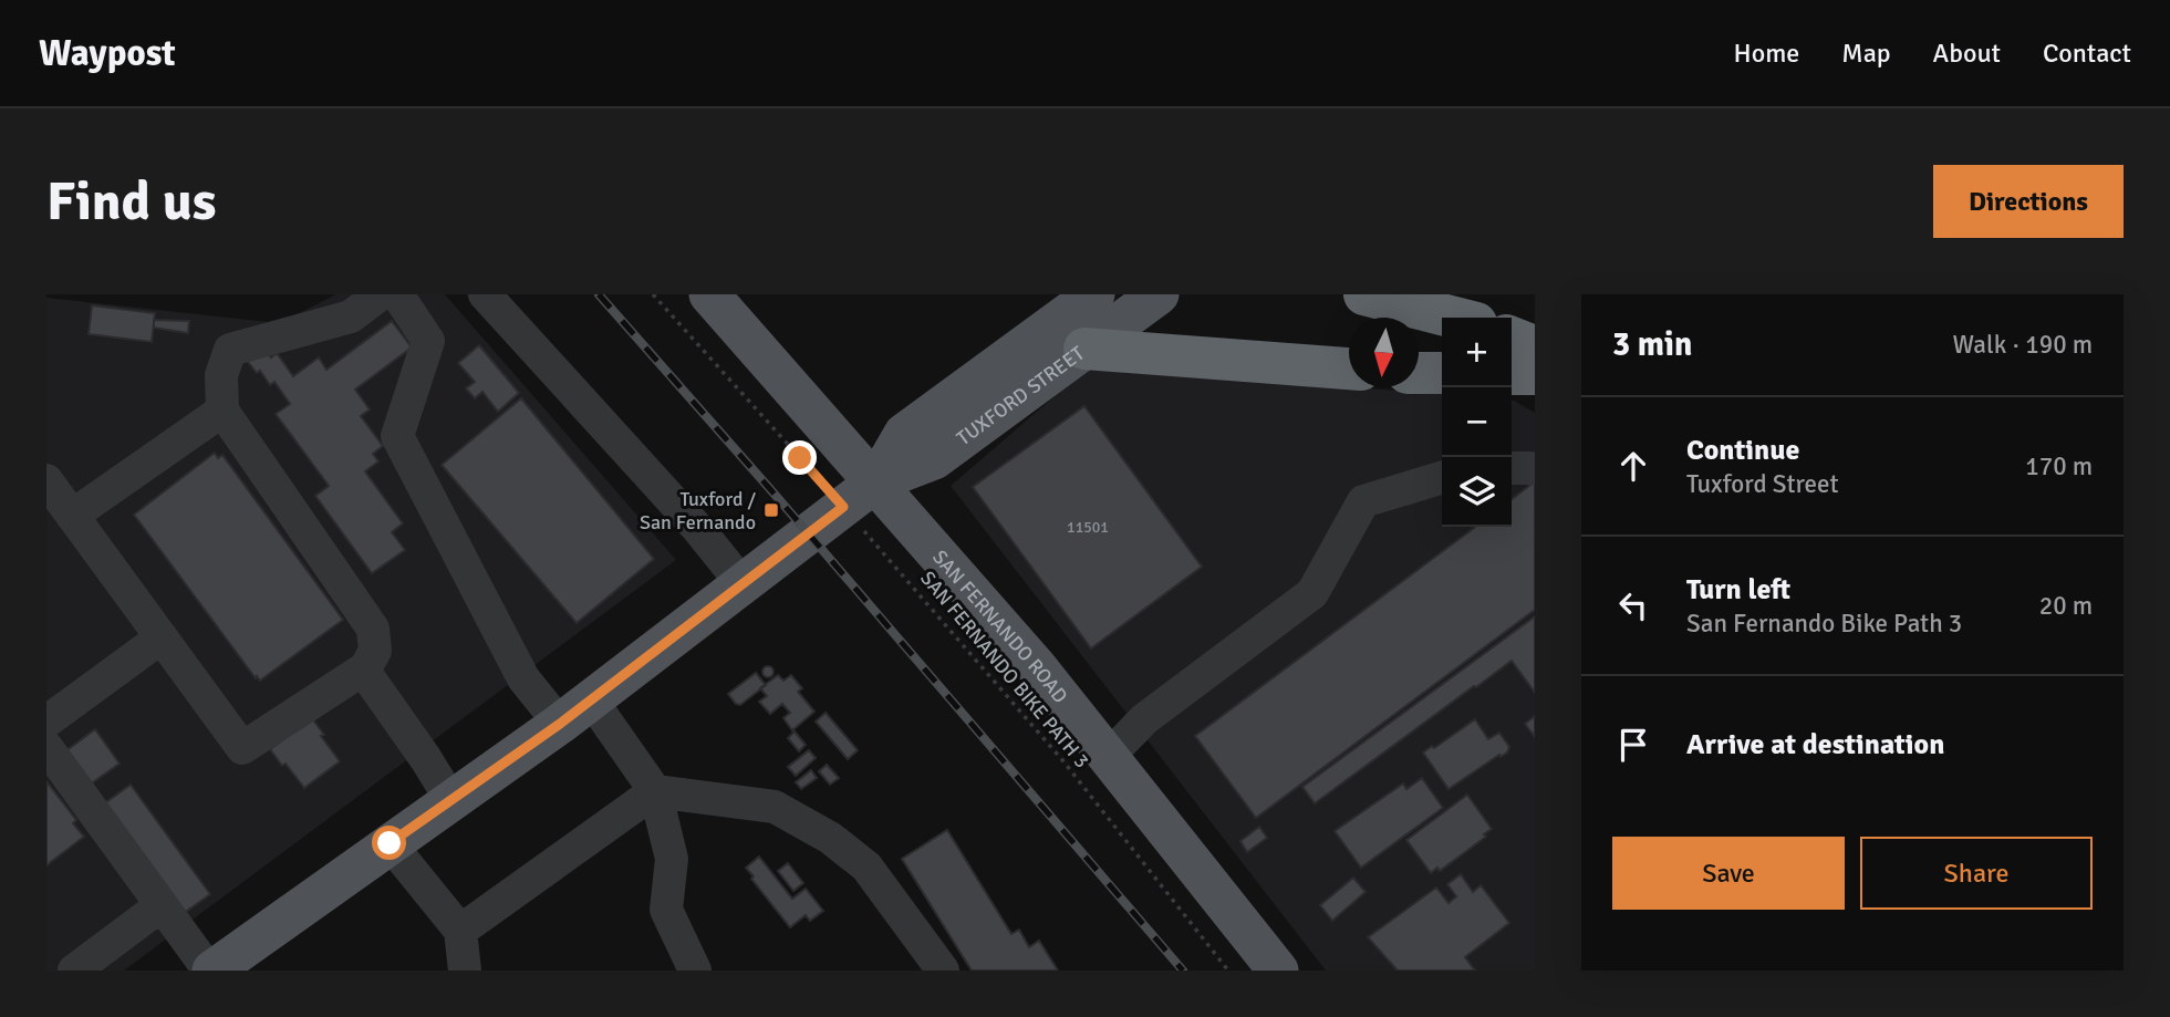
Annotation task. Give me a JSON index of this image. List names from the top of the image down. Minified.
{"streets":{"main road":["TUXFORD STREET","SAN FERNANDO ROAD"],"path":["SAN FERNANDO BIKE PATH 3"]},"crossings":[["TUXFORD STREET","SAN FERNANDO ROAD"],["TUXFORD STREET","SAN FERNANDO BIKE PATH 3"]],"places":{"transit":["Tuxford / San Fernando"]},"house_numbers":["11501"],"north":"bottom","page":{"header":"Waypost","nav":["Home","Map","About","Contact"],"buttons":["Directions",["Save","Share"]],"title":"Find us","heading":["3 min","Walk · 190 m"],"map_buttons":["+","−"],"list":[["Continue","Tuxford Street","170 m"],["Turn left","San Fernando Bike Path 3","20 m"],"Arrive at destination"]}}
